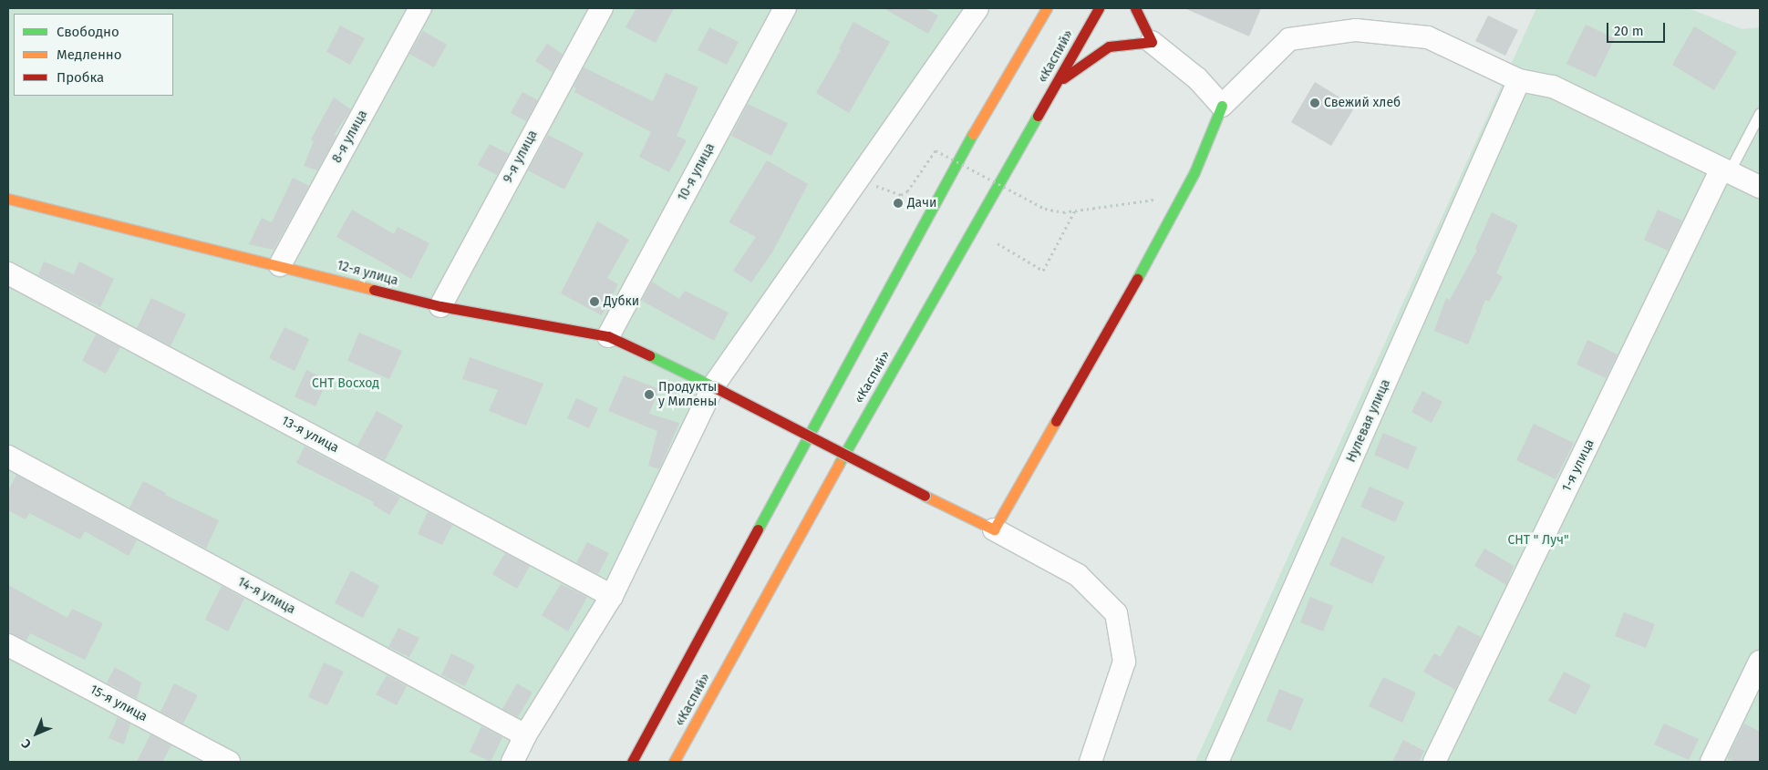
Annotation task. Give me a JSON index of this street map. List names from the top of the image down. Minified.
{"streets":{"main road":["«Каспий»","12-я улица"],"street":["8-я улица","9-я улица","10-я улица","Нулевая улица","13-я улица","1-я улица","14-я улица","15-я улица"]},"crossings":[["8-я улица","12-я улица"],["9-я улица","12-я улица"],["10-я улица","12-я улица"]],"parks":["СНТ Восход","СНТ \" Луч\""],"places":["Свежий хлеб","Дачи","Дубки","Продукты у Милены"],"legend":["Свободно","Медленно","Пробка"],"scale_bar":"20 m","north":"bottom left"}
